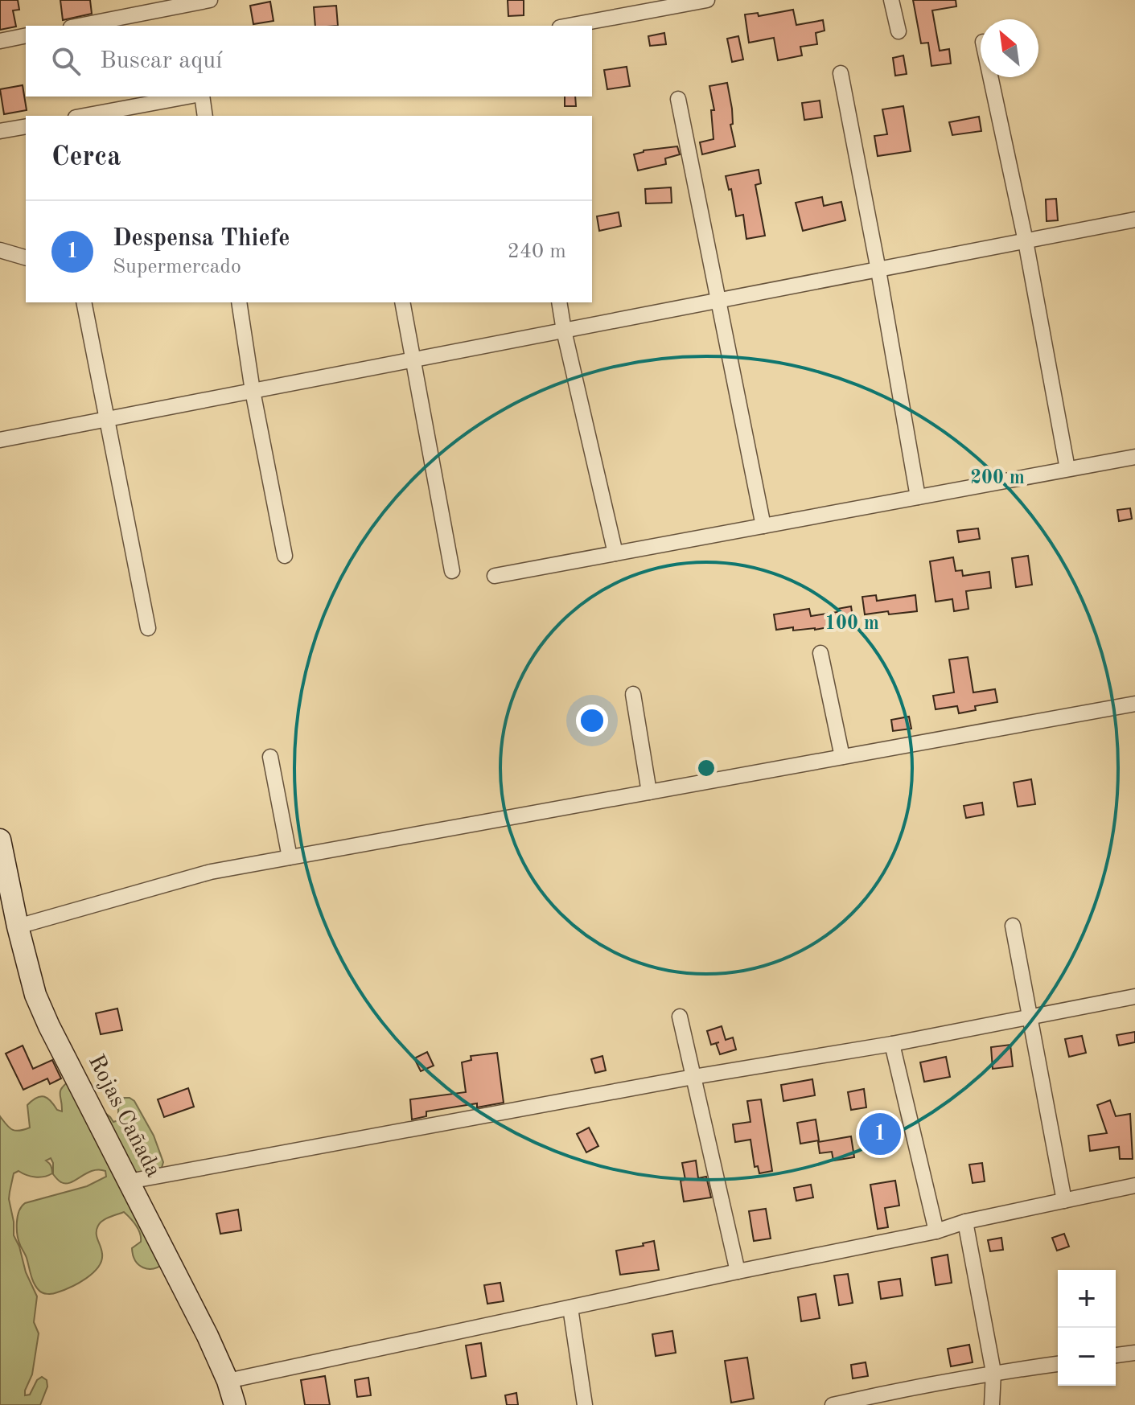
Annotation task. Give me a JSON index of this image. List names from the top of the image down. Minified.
{"streets":{"main road":["Rojas Cañada"]},"north":"top left","page":{"search":"Buscar aquí","heading":"Cerca","list":[{"mark":"1","name":"Despensa Thiefe","note":"Supermercado","value":"240 m"}],"pins":"1","map_buttons":["+","−"]},"rings":["200 m","100 m"]}
